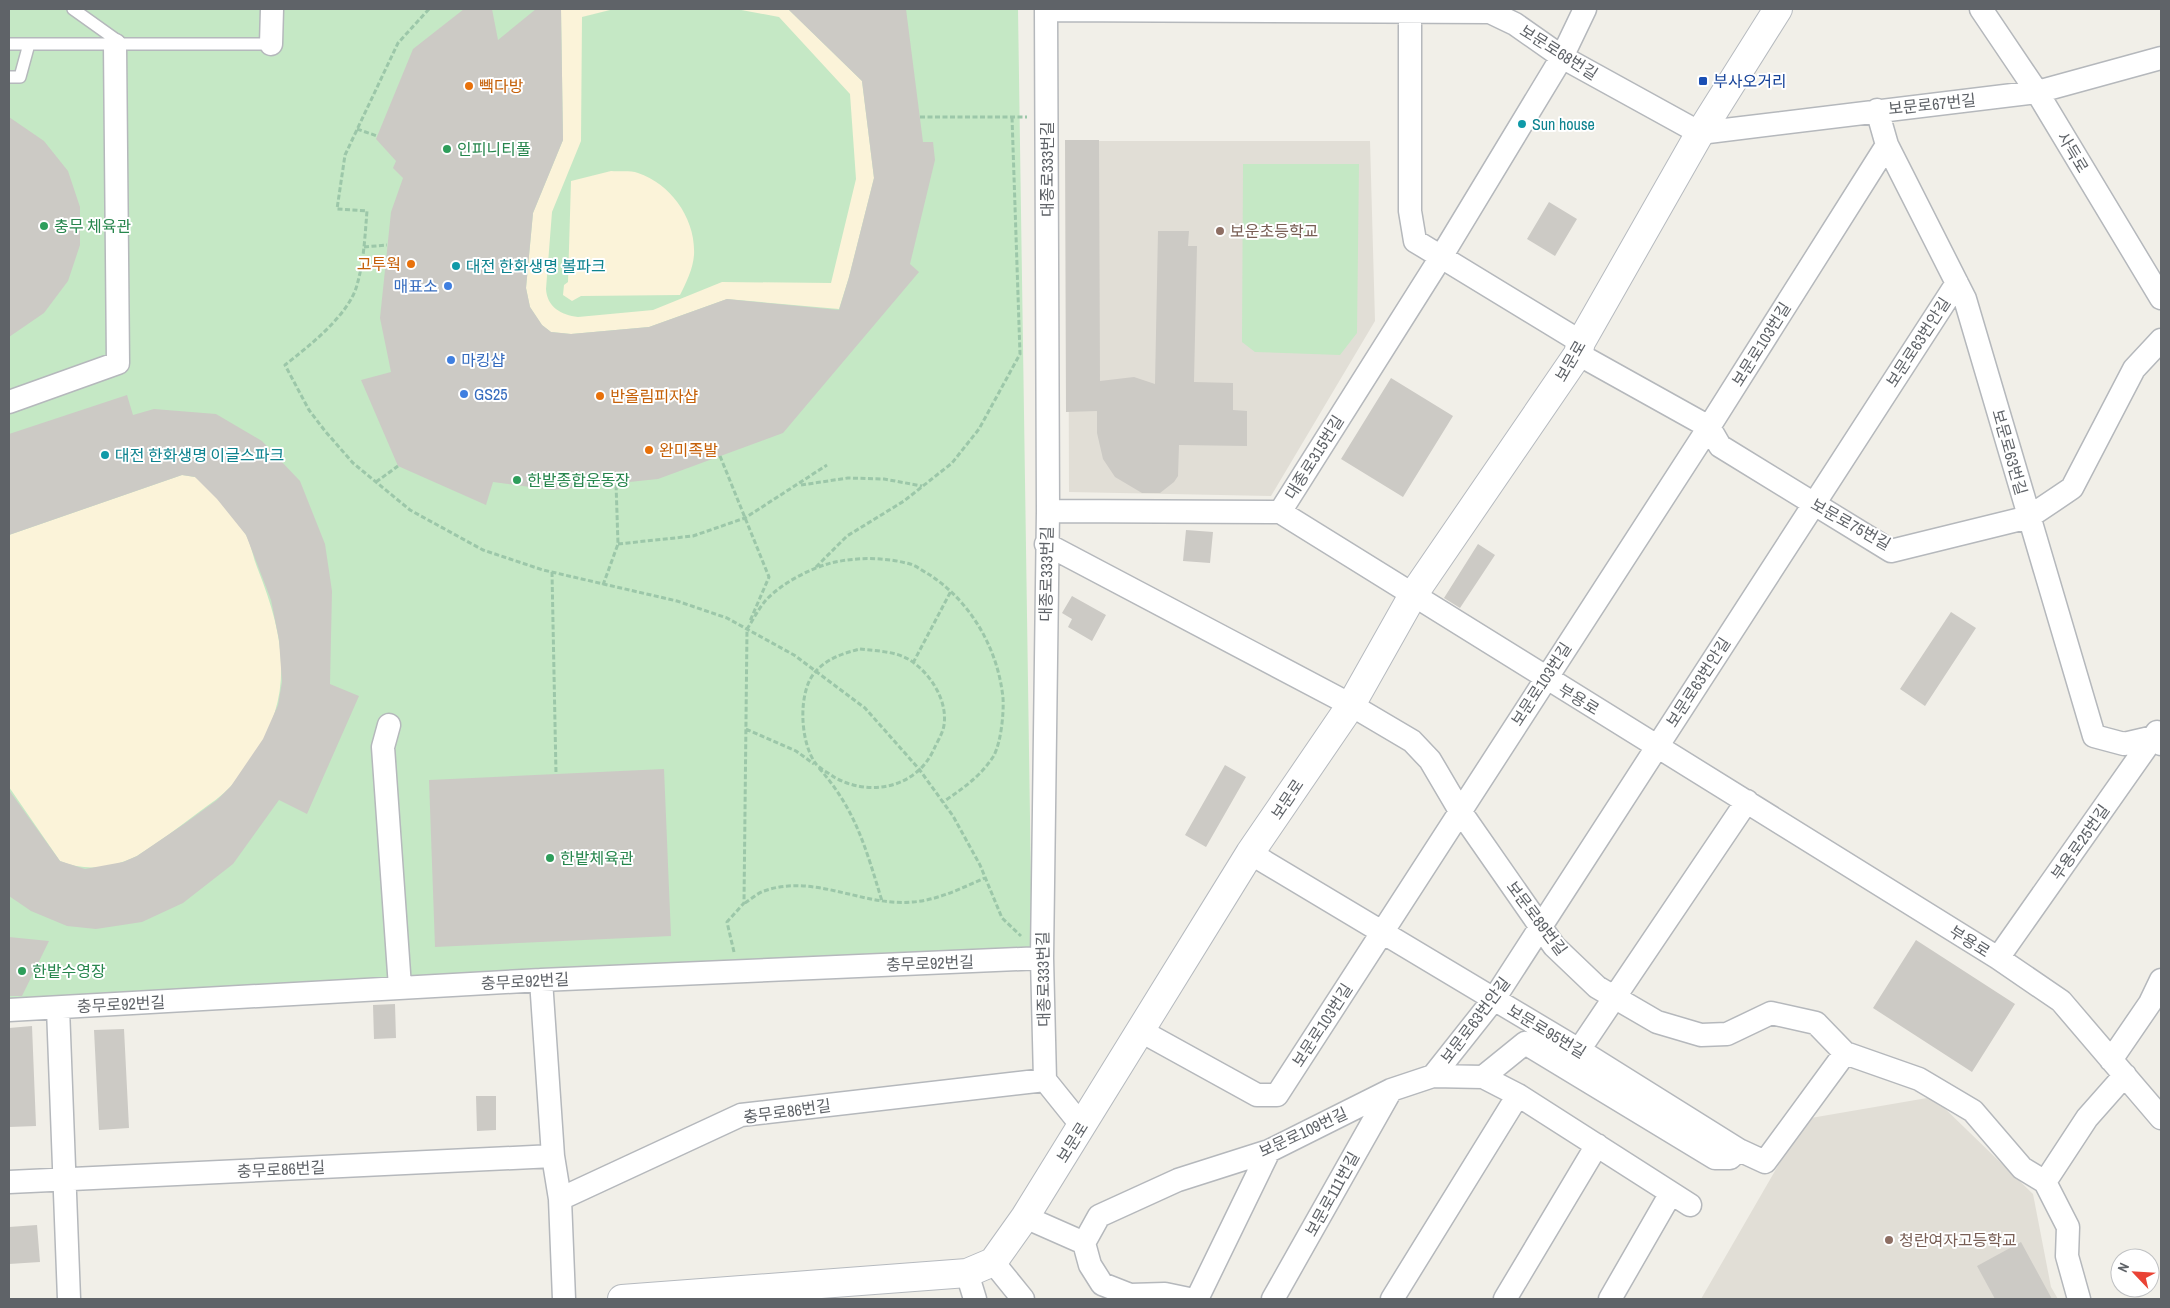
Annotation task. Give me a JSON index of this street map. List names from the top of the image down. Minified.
{"streets":{"main road":["보문로"],"street":["보문로68번길","보문로67번길","사득로","대종로333번길","보문로63번안길","보문로103번길","보문로63번길","대종로315번길","보문로75번길","부용로","부용로25번길","보문로89번길","충무로92번길","보문로95번길","충무로86번길","보문로109번길","보문로111번길"]},"crossings":[["보문로68번길","보문로67번길"],["보문로68번길","대종로333번길"],["보문로68번길","보문로"],["보문로68번길","대종로315번길"],["보문로67번길","사득로"],["보문로67번길","보문로"],["보문로67번길","보문로63번길"],["대종로333번길","대종로315번길"],["대종로333번길","충무로92번길"],["대종로333번길","충무로86번길"],["보문로63번안길","보문로63번길"],["보문로63번안길","보문로75번길"],["보문로63번안길","부용로"],["보문로63번안길","보문로89번길"],["보문로63번안길","보문로95번길"],["보문로63번안길","보문로109번길"],["보문로103번길","보문로"],["보문로103번길","보문로63번길"],["보문로103번길","보문로75번길"],["보문로103번길","부용로"],["보문로103번길","보문로89번길"],["보문로103번길","보문로95번길"],["보문로","보문로75번길"],["보문로","부용로"],["보문로","보문로89번길"],["보문로","보문로95번길"],["보문로63번길","보문로75번길"],["보문로63번길","부용로25번길"],["대종로315번길","보문로75번길"],["대종로315번길","부용로"],["부용로","부용로25번길"],["보문로89번길","보문로95번길"],["보문로109번길","보문로111번길"]],"places":{"transit":["부사오거리"],"other":["빽다방","Sun house","인피니티풀","충무 체육관","보운초등학교","고투웍","대전 한화생명 볼파크","매표소","마킹샵","GS25","반올림피자샵","완미족발","대전 한화생명 이글스파크","한밭종합운동장","한밭체육관","한밭수영장","청란여자고등학교"]},"north":"top left"}
